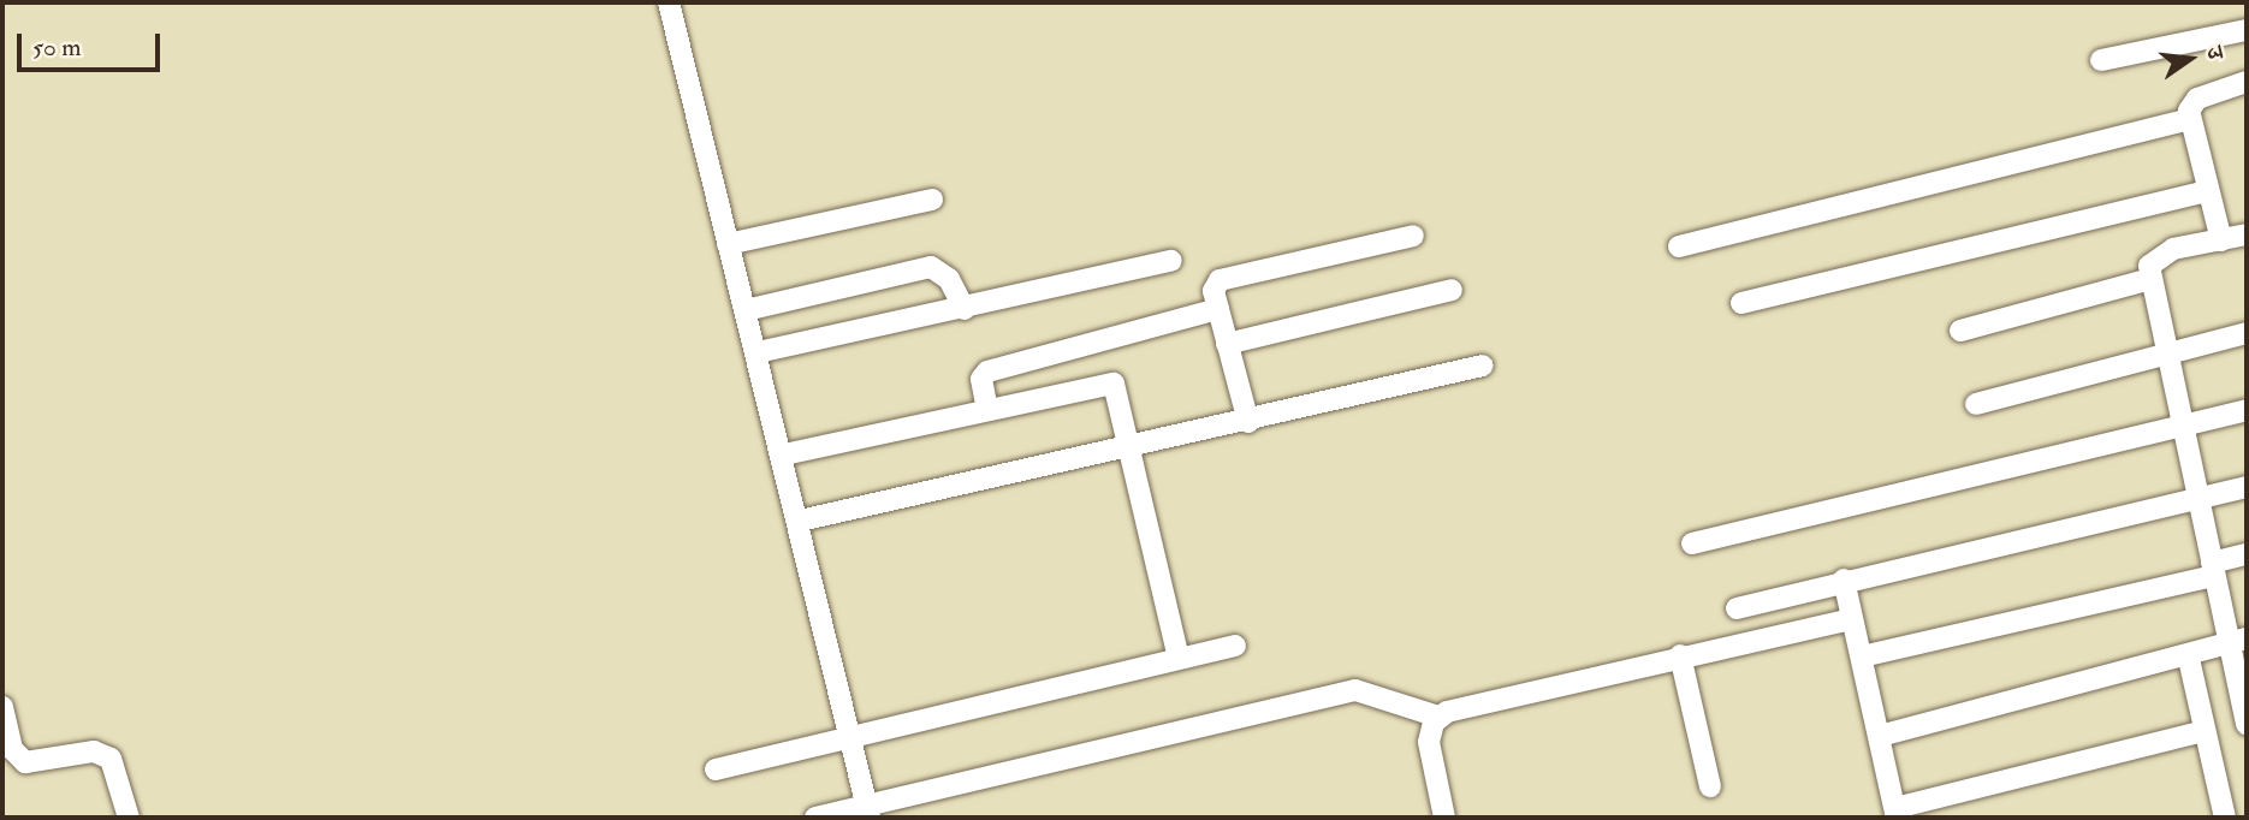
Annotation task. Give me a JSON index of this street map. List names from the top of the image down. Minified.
{"scale_bar":"50 m","north":"right"}
